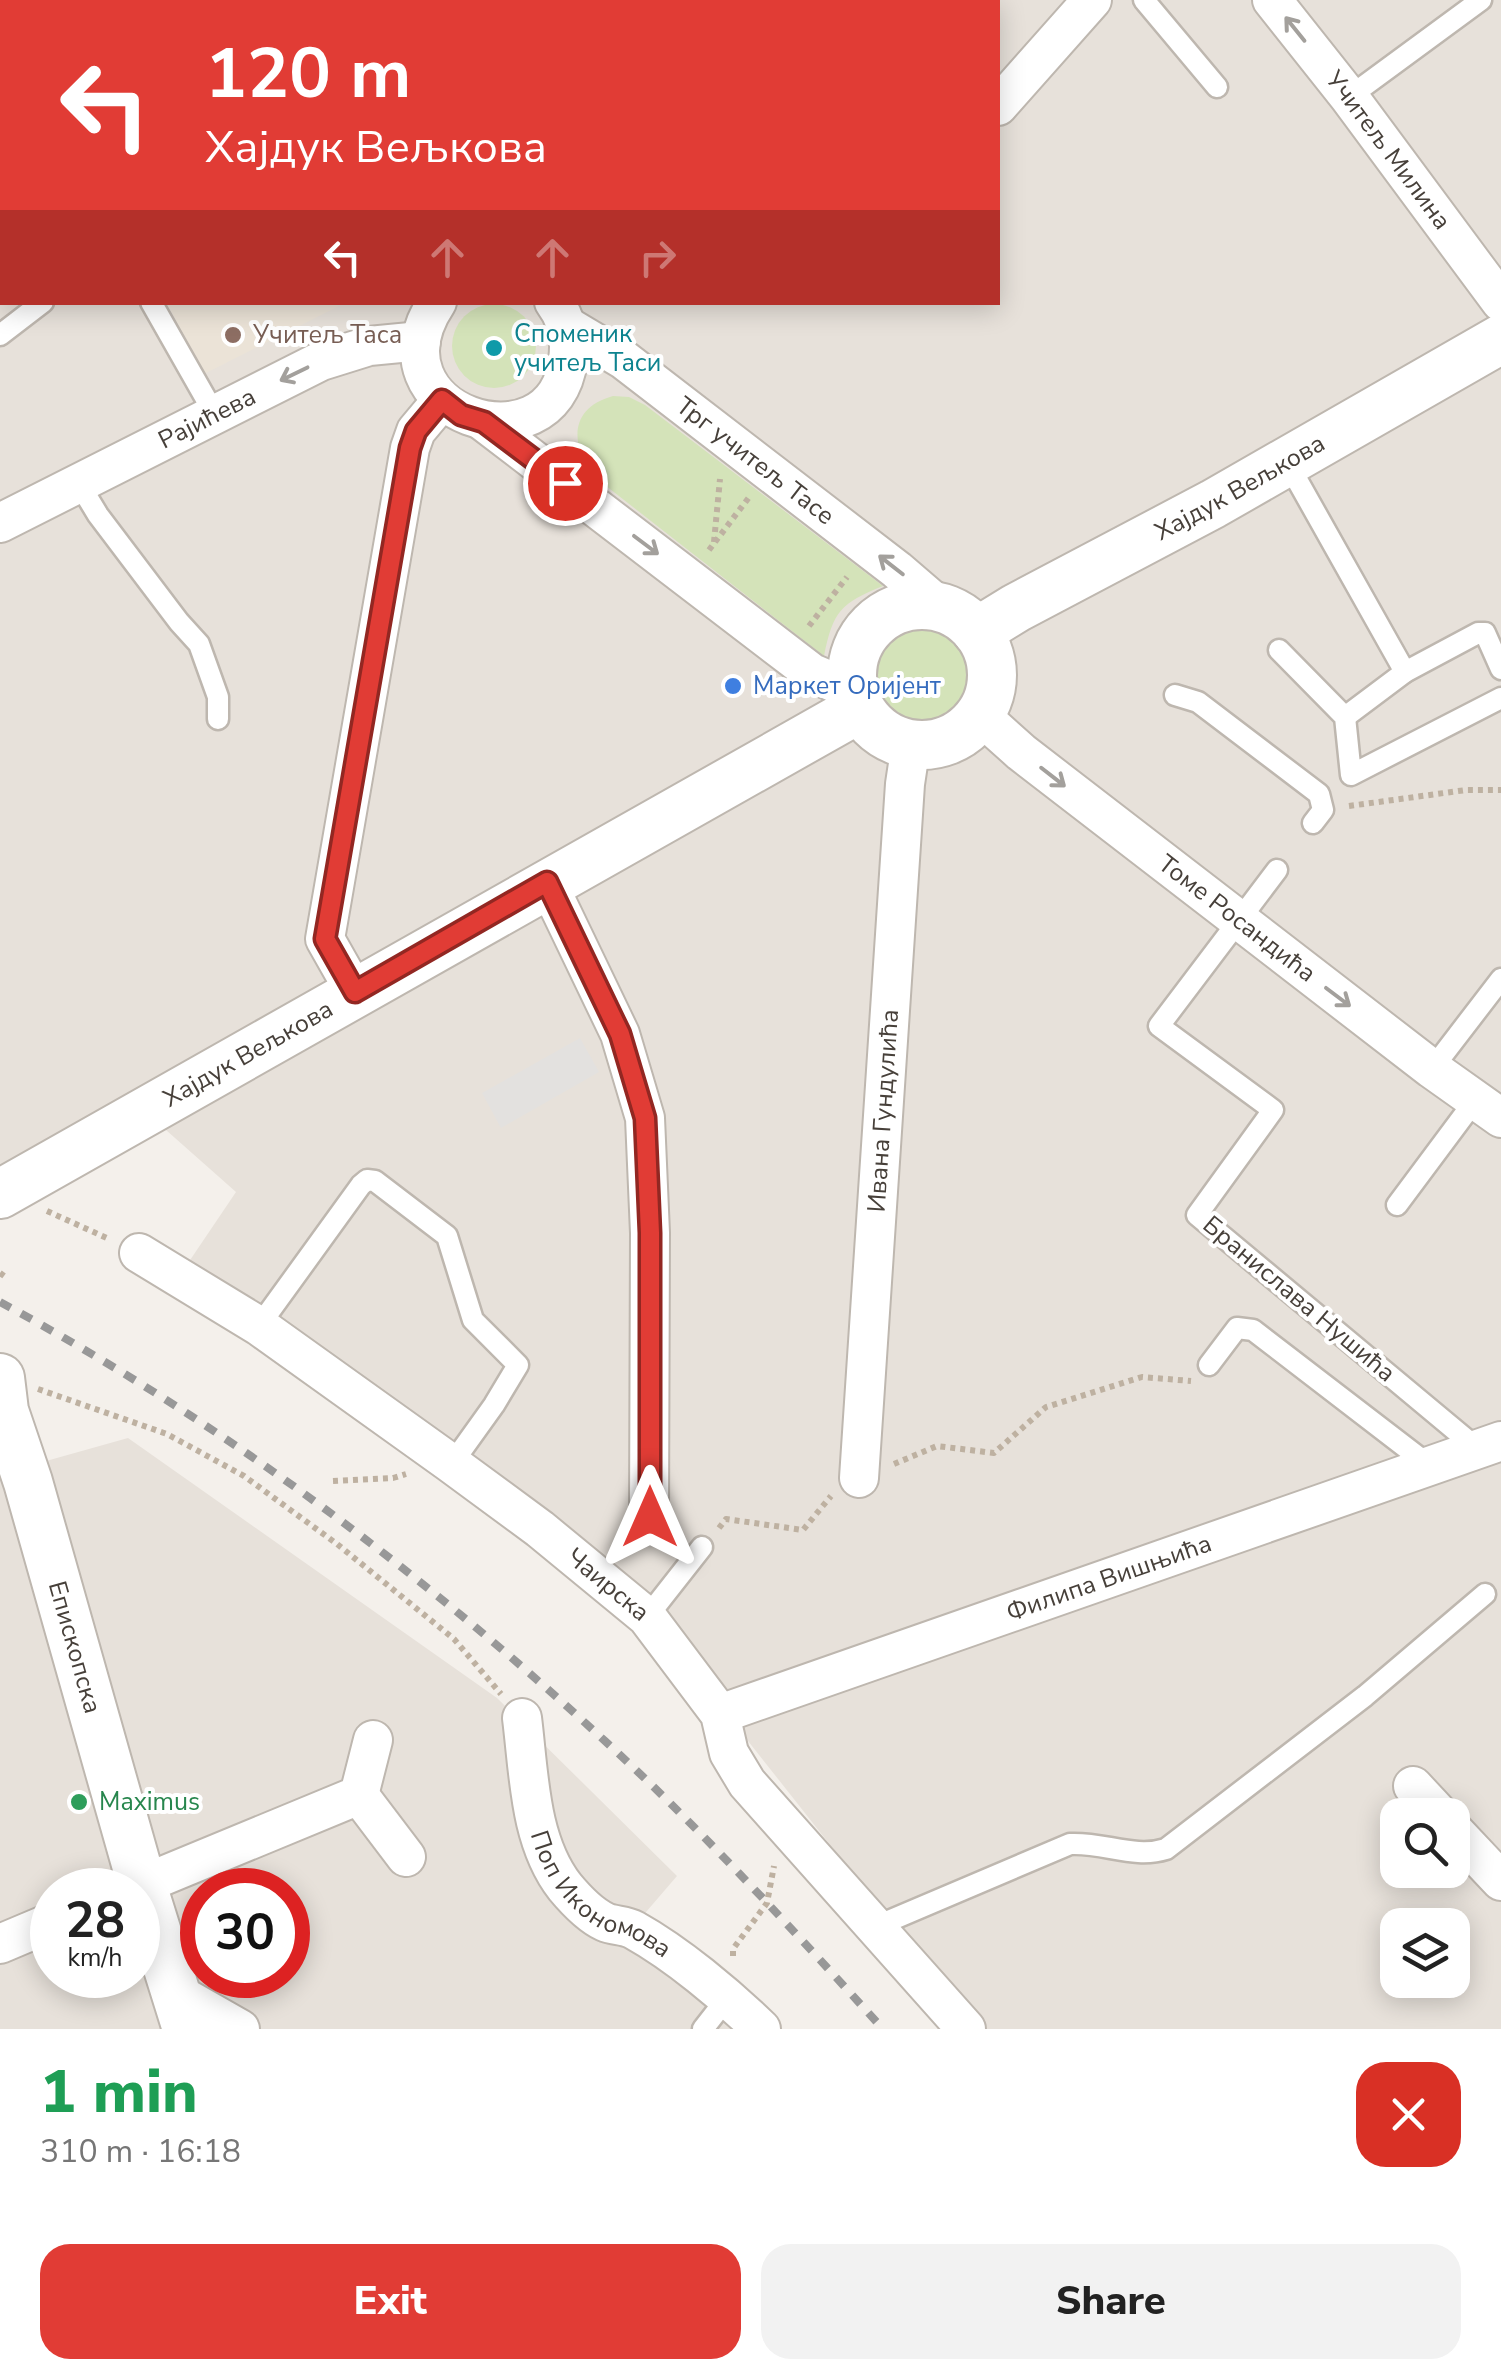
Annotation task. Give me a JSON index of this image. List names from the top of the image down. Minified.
{"streets":{"street":["Учитељ Милина","Рајићева","Трг учитељ Тасе","Хајдук Вељкова","Томе Росандића","Ивана Гундулића","Филипа Вишњића","Чаирска","Епископска","Поп Икономова"],"lane":["Бранислава Нушића"]},"crossings":[["Трг учитељ Тасе","Хајдук Вељкова"],["Трг учитељ Тасе","Томе Росандића"],["Трг учитељ Тасе","Ивана Гундулића"],["Хајдук Вељкова","Томе Росандића"],["Хајдук Вељкова","Ивана Гундулића"],["Томе Росандића","Ивана Гундулића"],["Томе Росандића","Бранислава Нушића"],["Бранислава Нушића","Филипа Вишњића"],["Филипа Вишњића","Чаирска"]],"one_way":["Рајићева","Томе Росандића"],"places":["Учитељ Таса","Споменик учитељ Таси","Маркет Оријент","Maximus"],"page":{"turn":["120 m","Хајдук Вељкова"],"speed":"28 km/h","limit":"30","heading":["1 min","310 m · 16:18"],"buttons":["Exit","Share"]}}
